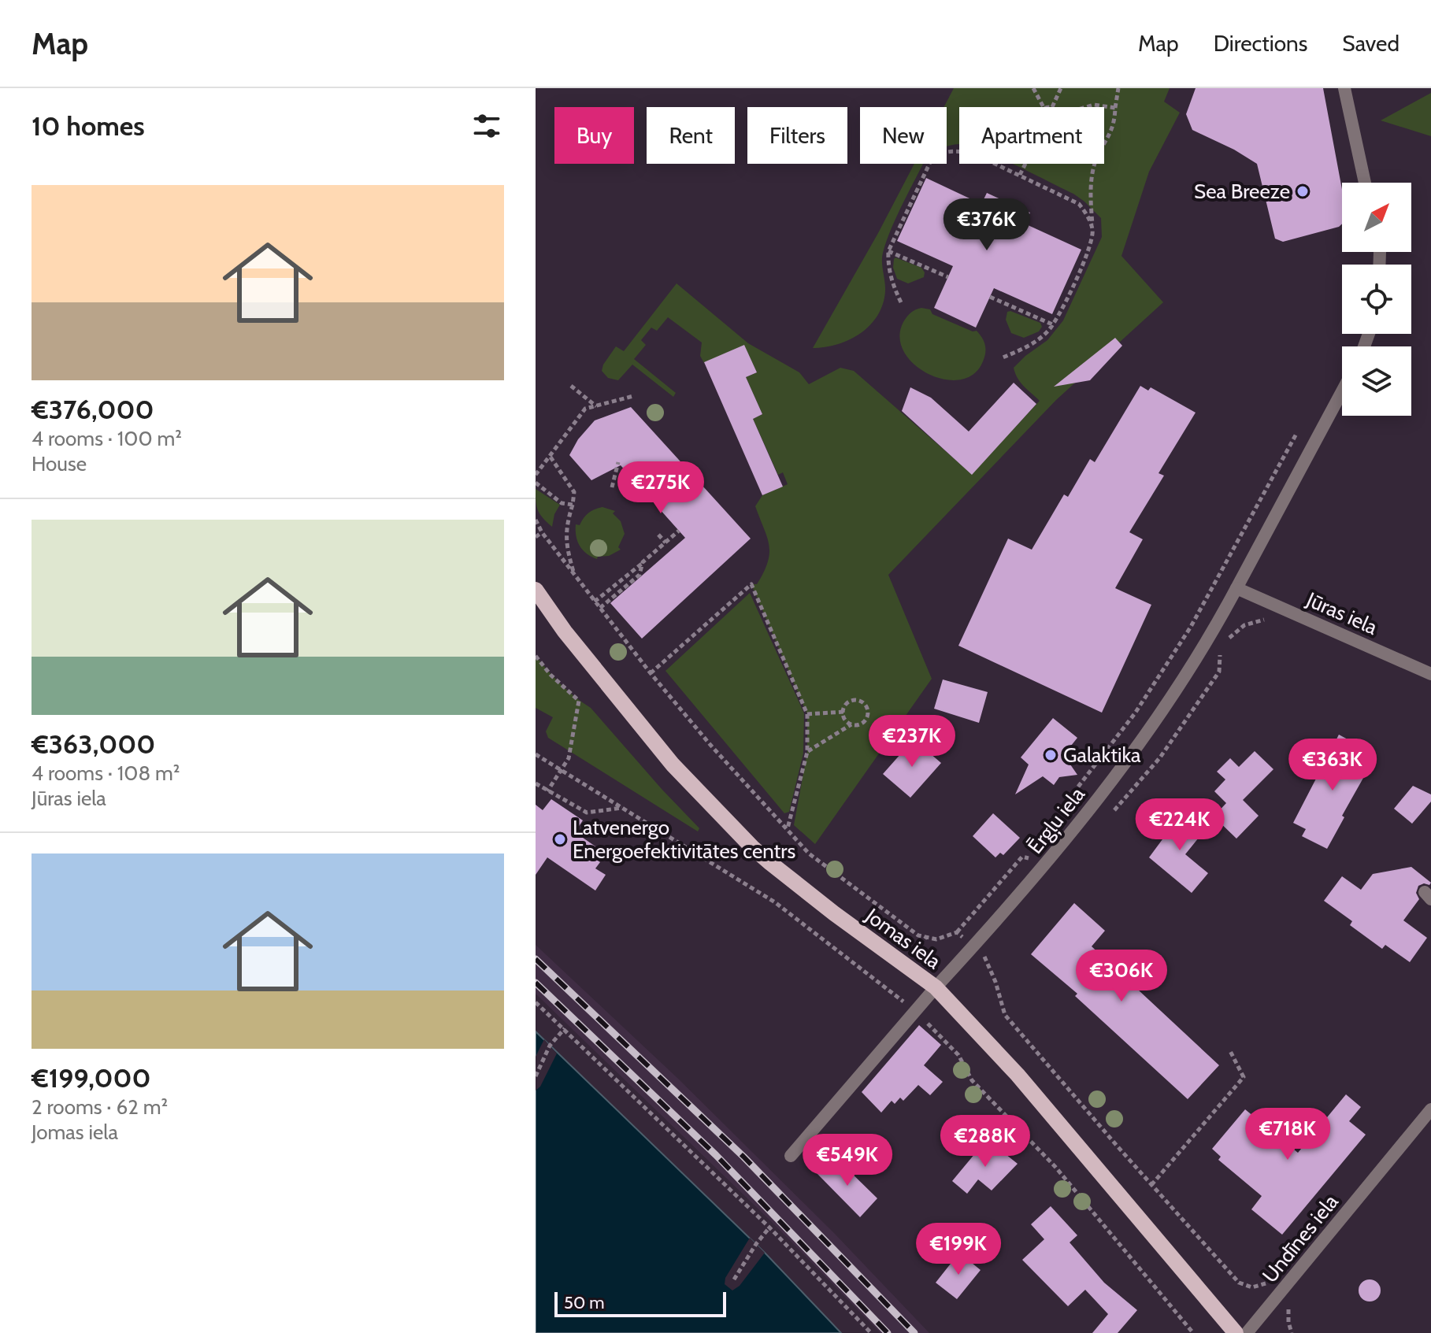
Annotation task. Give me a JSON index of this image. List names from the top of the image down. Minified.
{"streets":{"main road":["Jomas iela"],"street":["Jūras iela","Ērgļu iela","Undīnes iela"]},"crossings":[["Jūras iela","Ērgļu iela"],["Ērgļu iela","Jomas iela"]],"places":["Sea Breeze","Galaktika","Latvenergo Energoefektivitātes centrs"],"scale_bar":"50 m","north":"top right","page":{"header":"Map","nav":["Map","Directions","Saved"],"heading":"10 homes","chip":["Buy","Rent","Filters","New","Apartment"],"list":[{"name":"€376,000","note":"4 rooms · 100 m² · House"},{"name":"€363,000","note":"4 rooms · 108 m² · Jūras iela"},{"name":"€199,000","note":"2 rooms · 62 m² · Jomas iela"}],"price":["€376K","€275K","€237K","€363K","€224K","€306K","€718K","€288K","€549K","€199K"],"scale":"50 m"}}
